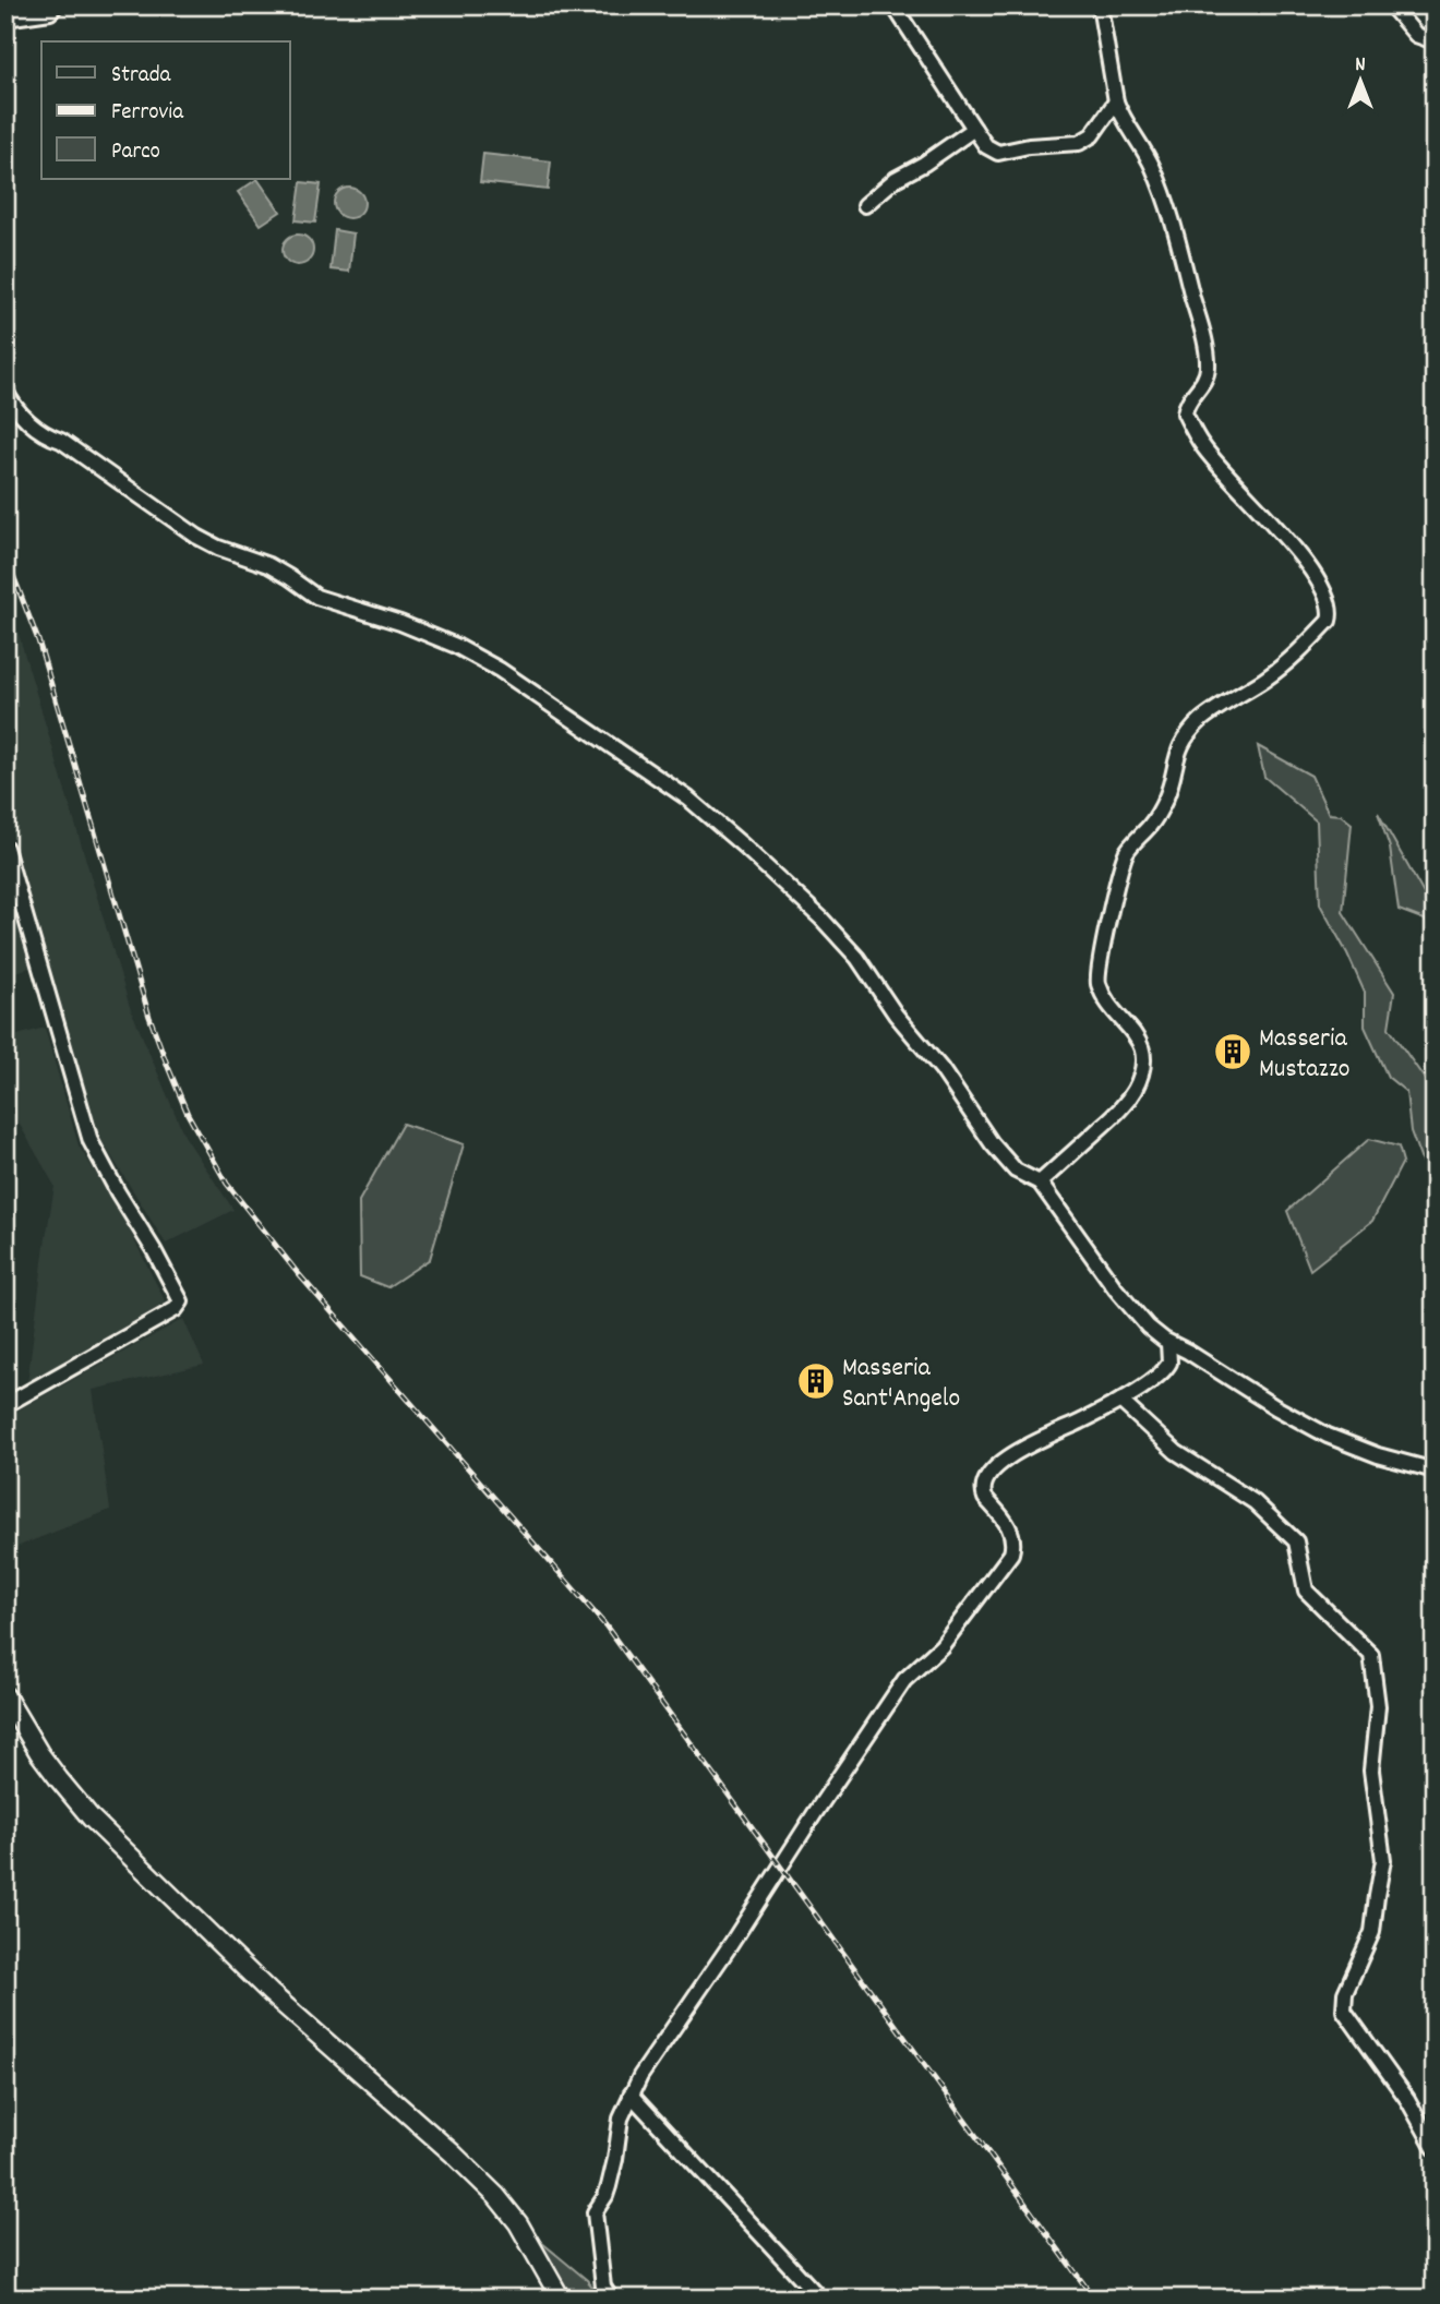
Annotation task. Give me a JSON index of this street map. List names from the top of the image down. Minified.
{"places":{"building":["Masseria Mustazzo","Masseria Sant'Angelo"]},"legend":["Strada","Ferrovia","Parco"],"north":"top"}
